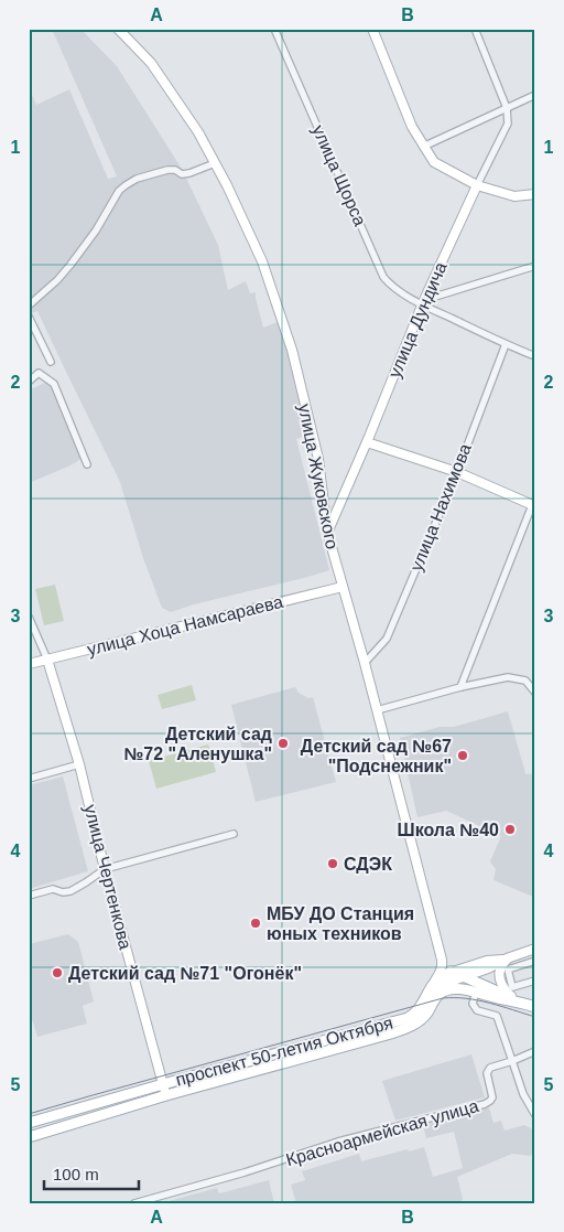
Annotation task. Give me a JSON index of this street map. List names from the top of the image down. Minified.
{"streets":{"main road":["проспект 50-летия Октября"],"street":["улица Щорса","улица Дундича","улица Жуковского","улица Нахимова","улица Хоца Намсараева","улица Чертенкова","Красноармейская улица"]},"crossings":[["улица Щорса","улица Дундича"],["улица Щорса","улица Нахимова"],["улица Дундича","улица Жуковского"],["улица Жуковского","улица Нахимова"],["улица Жуковского","улица Хоца Намсараева"],["улица Хоца Намсараева","улица Чертенкова"],["улица Чертенкова","проспект 50-летия Октября"]],"places":["Детский сад №72 \"Аленушка\"","Детский сад №67 \"Подснежник\"","Школа №40","СДЭК","МБУ ДО Станция юных техников","Детский сад №71 \"Огонёк\""],"scale_bar":"100 m","grid":{"columns":["A","B"],"rows":["1","2","3","4","5"]}}
